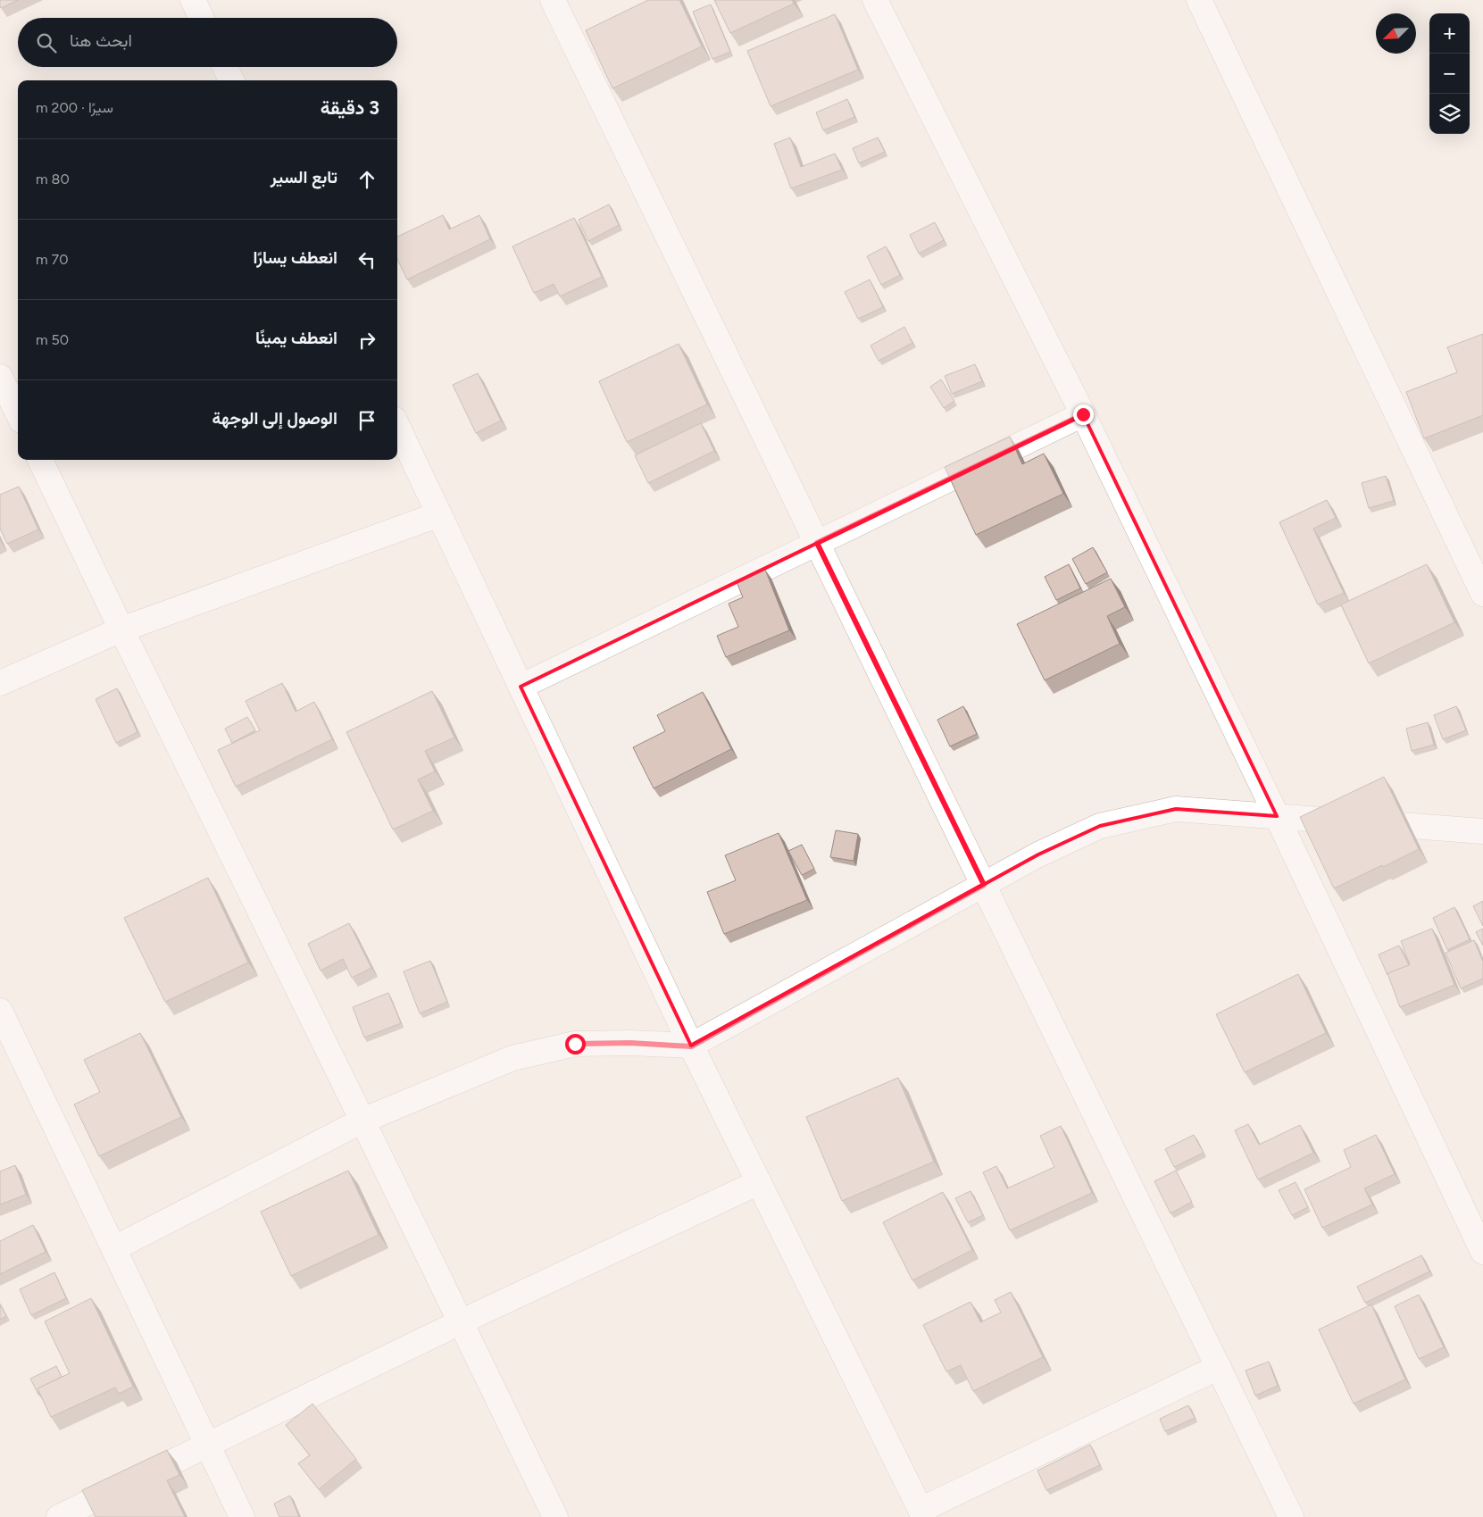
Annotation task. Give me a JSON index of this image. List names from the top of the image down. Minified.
{"north":"bottom left","page":{"map_buttons":["+","−"],"search":"ابحث هنا","heading":["3 دقيقة","سيرًا · 200 m"],"list":[["تابع السير","80 m"],["انعطف يسارًا","70 m"],["انعطف يمينًا","50 m"],"الوصول إلى الوجهة"]}}
